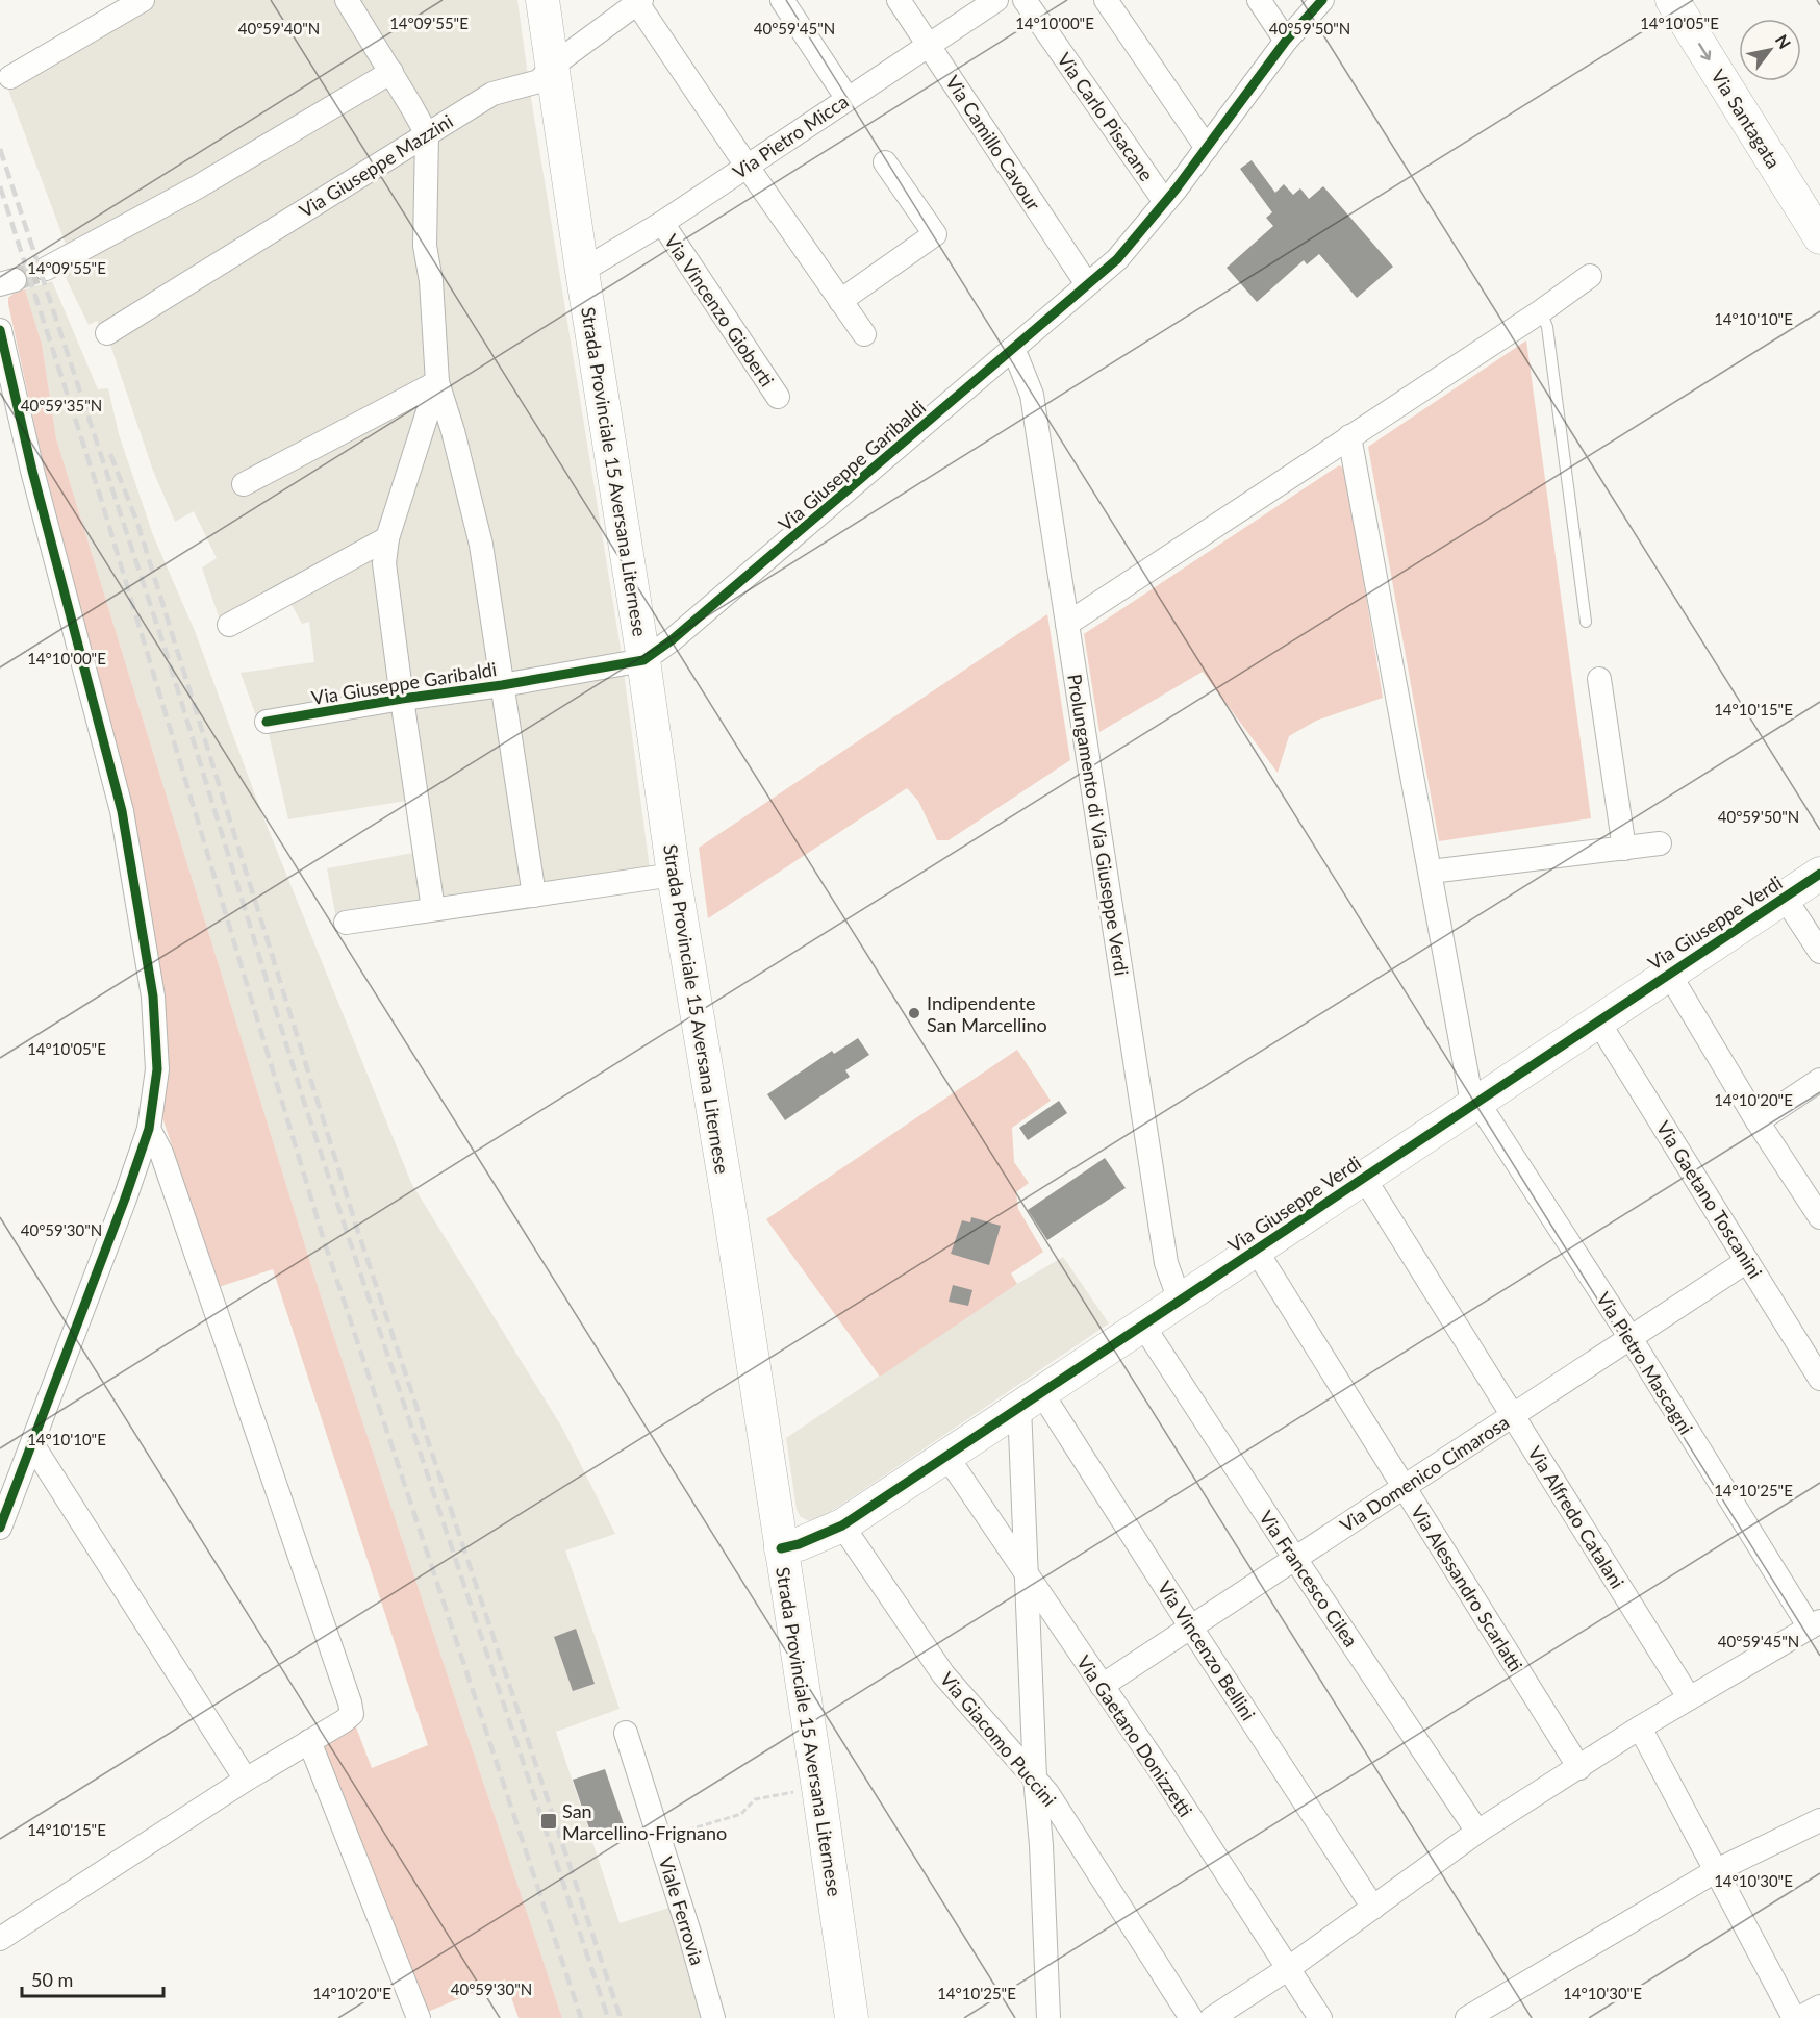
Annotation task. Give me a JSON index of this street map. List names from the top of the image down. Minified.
{"streets":{"main road":["Via Santagata","Strada Provinciale 15 Aversana Liternese","Via Giuseppe Verdi"],"street":["Via Carlo Pisacane","Via Pietro Micca","Via Camillo Cavour","Via Giuseppe Mazzini","Via Vincenzo Gioberti","Via Giuseppe Garibaldi","Prolungamento di Via Giuseppe Verdi","Via Gaetano Toscanini","Via Pietro Mascagni","Via Domenico Cimarosa","Via Alfredo Catalani","Via Francesco Cilea","Via Alessandro Scarlatti","Via Vincenzo Bellini","Via Gaetano Donizzetti","Via Giacomo Puccini","Viale Ferrovia"]},"crossings":[["Via Carlo Pisacane","Via Giuseppe Garibaldi"],["Via Pietro Micca","Via Camillo Cavour"],["Via Pietro Micca","Via Vincenzo Gioberti"],["Via Pietro Micca","Strada Provinciale 15 Aversana Liternese"],["Via Camillo Cavour","Via Giuseppe Garibaldi"],["Via Giuseppe Mazzini","Strada Provinciale 15 Aversana Liternese"],["Via Giuseppe Garibaldi","Strada Provinciale 15 Aversana Liternese"],["Via Giuseppe Garibaldi","Prolungamento di Via Giuseppe Verdi"],["Strada Provinciale 15 Aversana Liternese","Via Giuseppe Verdi"],["Prolungamento di Via Giuseppe Verdi","Via Giuseppe Verdi"],["Via Giuseppe Verdi","Via Gaetano Toscanini"],["Via Giuseppe Verdi","Via Pietro Mascagni"],["Via Giuseppe Verdi","Via Alfredo Catalani"],["Via Giuseppe Verdi","Via Francesco Cilea"],["Via Giuseppe Verdi","Via Alessandro Scarlatti"],["Via Giuseppe Verdi","Via Vincenzo Bellini"],["Via Giuseppe Verdi","Via Gaetano Donizzetti"],["Via Giuseppe Verdi","Via Giacomo Puccini"],["Via Gaetano Toscanini","Via Domenico Cimarosa"],["Via Pietro Mascagni","Via Domenico Cimarosa"],["Via Domenico Cimarosa","Via Alfredo Catalani"],["Via Domenico Cimarosa","Via Francesco Cilea"],["Via Domenico Cimarosa","Via Alessandro Scarlatti"],["Via Domenico Cimarosa","Via Vincenzo Bellini"],["Via Domenico Cimarosa","Via Gaetano Donizzetti"]],"one_way":["Via Santagata"],"places":{"other":["Indipendente San Marcellino"],"transit":["San Marcellino-Frignano"]},"scale_bar":"50 m","north":"top right","coordinates":["14°09'55\"E","14°10'00\"E","14°10'05\"E","40°59'40\"N","40°59'45\"N","40°59'50\"N","14°10'10\"E","40°59'35\"N","14°10'15\"E","14°10'20\"E","40°59'30\"N","14°10'25\"E","14°10'30\"E"]}
